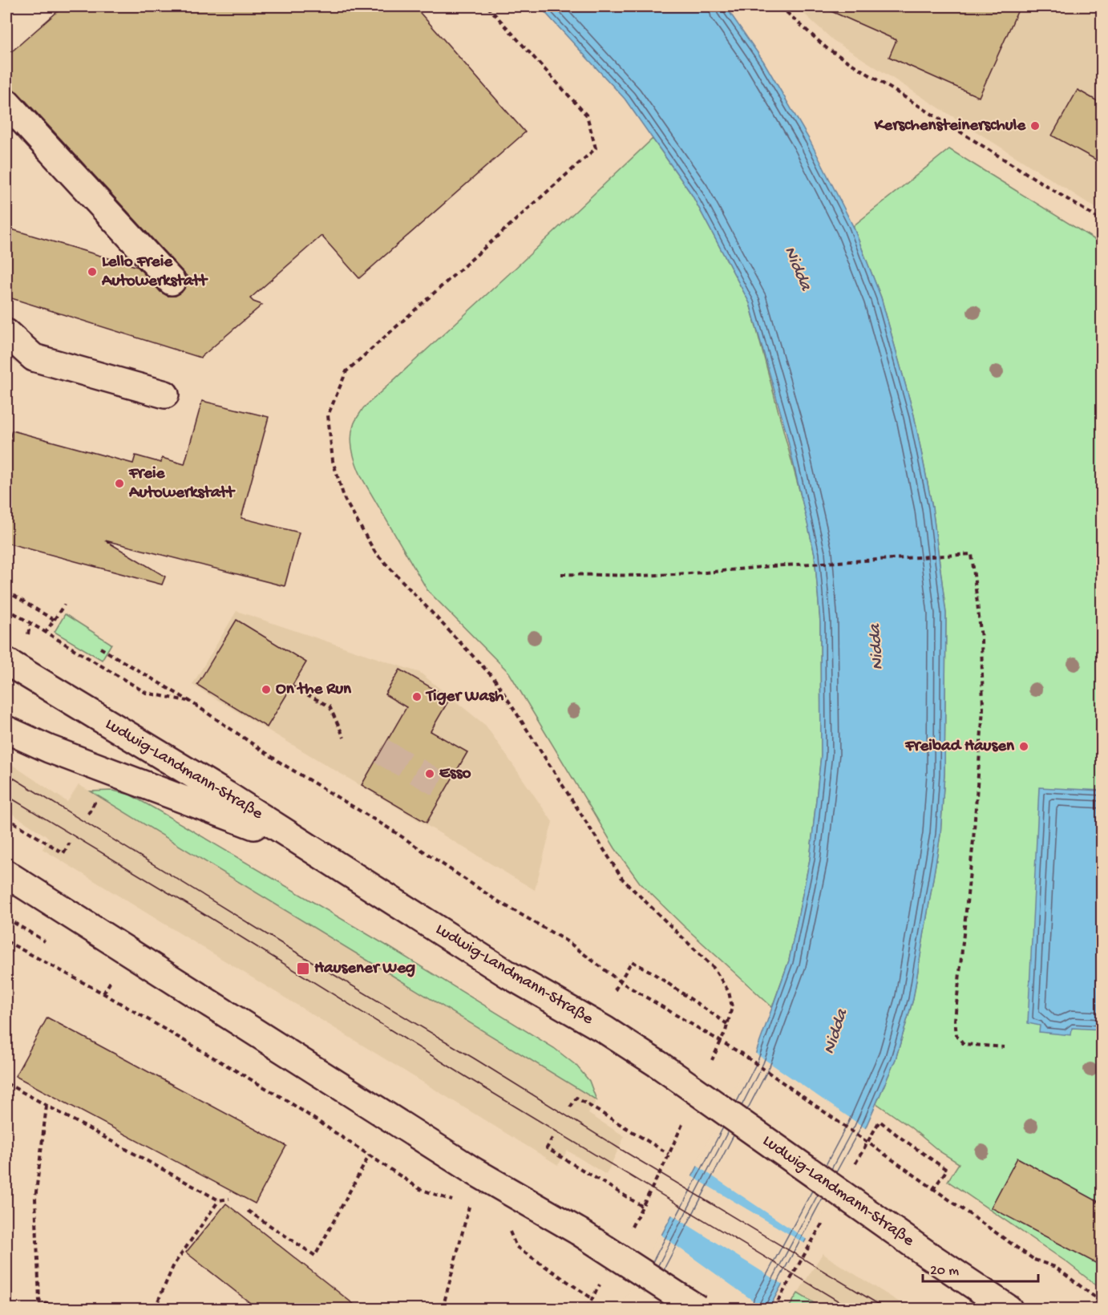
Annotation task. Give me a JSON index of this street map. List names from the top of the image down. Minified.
{"streets":{"main road":["Ludwig-Landmann-Straße"]},"water":["Nidda"],"places":{"other":["Kerschensteinerschule","Lello Freie Autowerkstatt","Freie Autowerkstatt","On the Run","Tiger Wash","Freibad Hausen","Esso"],"transit":["Hausener Weg"]},"scale_bar":"20 m"}
